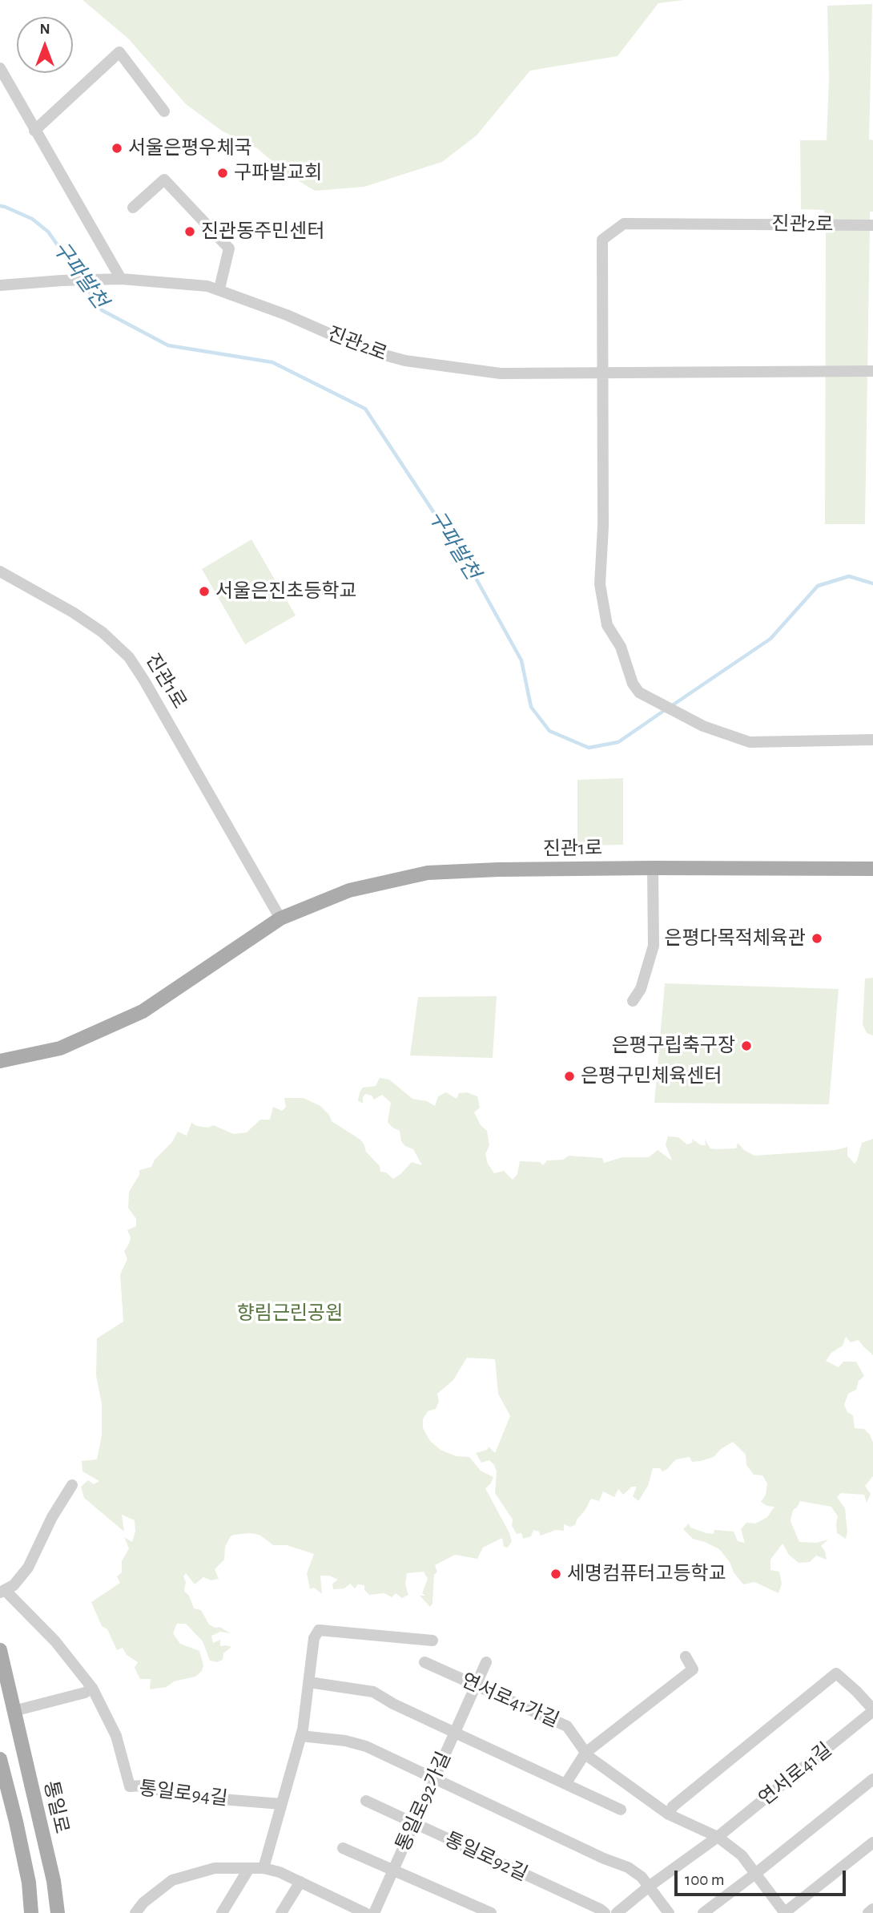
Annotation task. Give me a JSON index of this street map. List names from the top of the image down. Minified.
{"streets":{"main road":["진관1로","통일로"],"street":["진관2로","연서로41가길","연서로41길","통일로94길","통일로92가길","통일로92길"]},"crossings":[["연서로41가길","연서로41길"],["연서로41가길","통일로92가길"],["통일로92가길","통일로92길"]],"water":["구파발천"],"parks":["향림근린공원"],"places":["서울은평우체국","구파발교회","진관동주민센터","서울은진초등학교","은평다목적체육관","은평구립축구장","은평구민체육센터","세명컴퓨터고등학교"],"scale_bar":"100 m","north":"top"}
